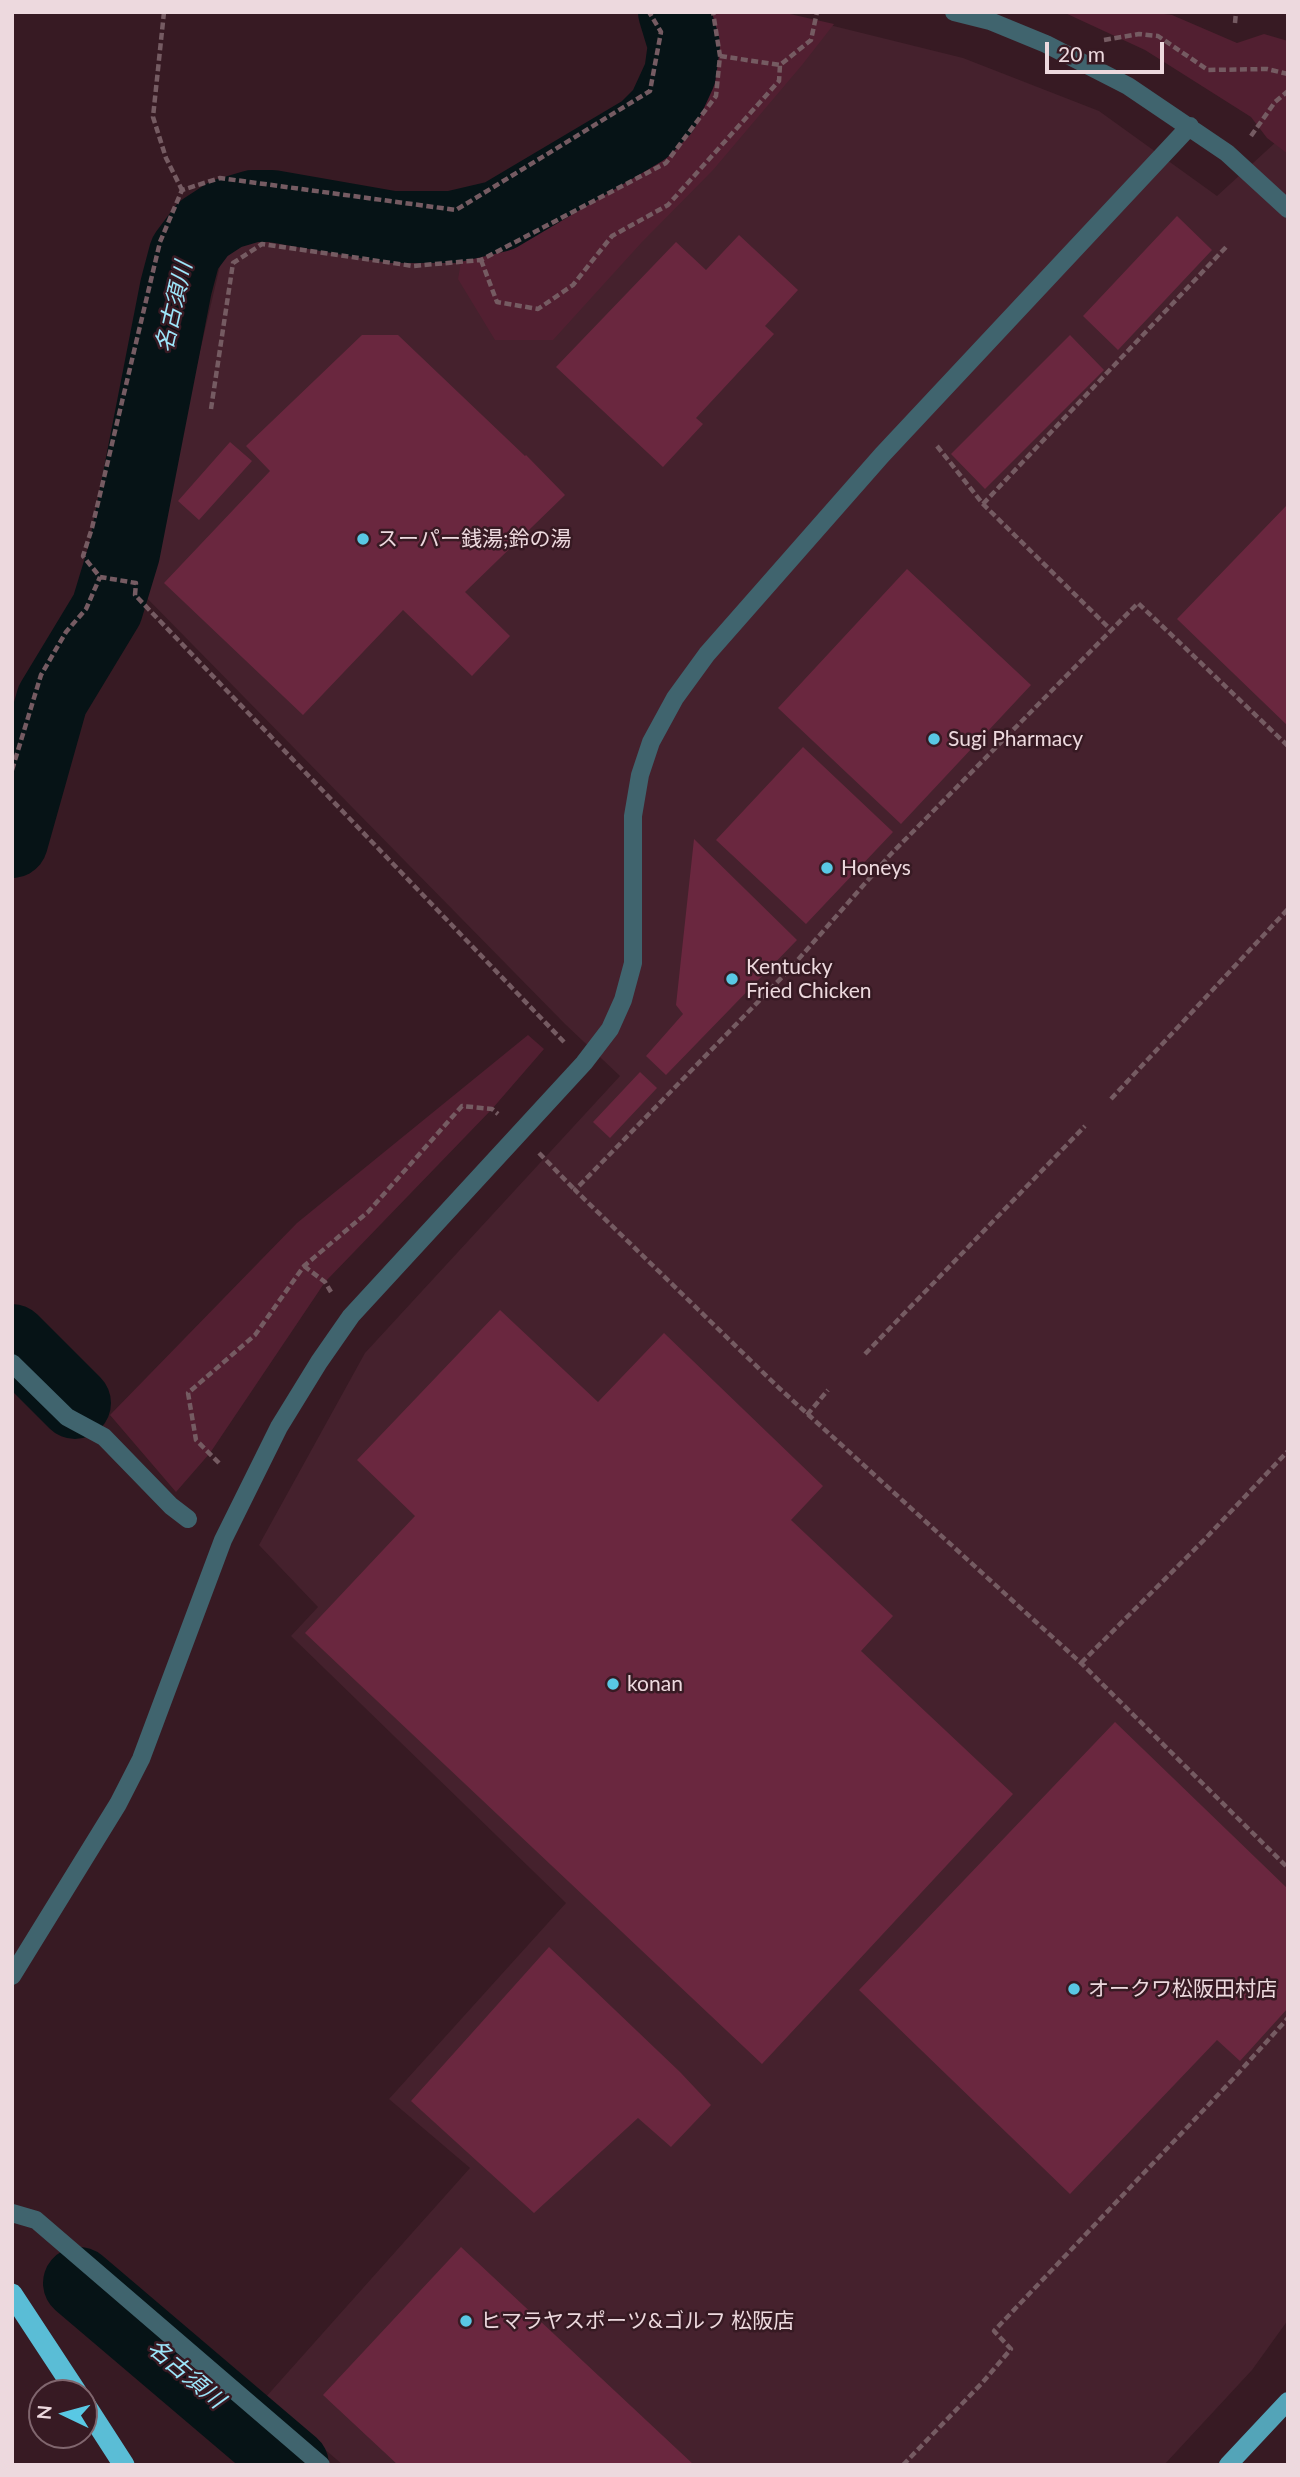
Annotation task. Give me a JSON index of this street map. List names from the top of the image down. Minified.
{"water":["名古須川"],"places":["スーパー銭湯;鈴の湯","Sugi Pharmacy","Honeys","Kentucky Fried Chicken","konan","オークワ松阪田村店","ヒマラヤスポーツ&ゴルフ 松阪店"],"scale_bar":"20 m","north":"left"}
